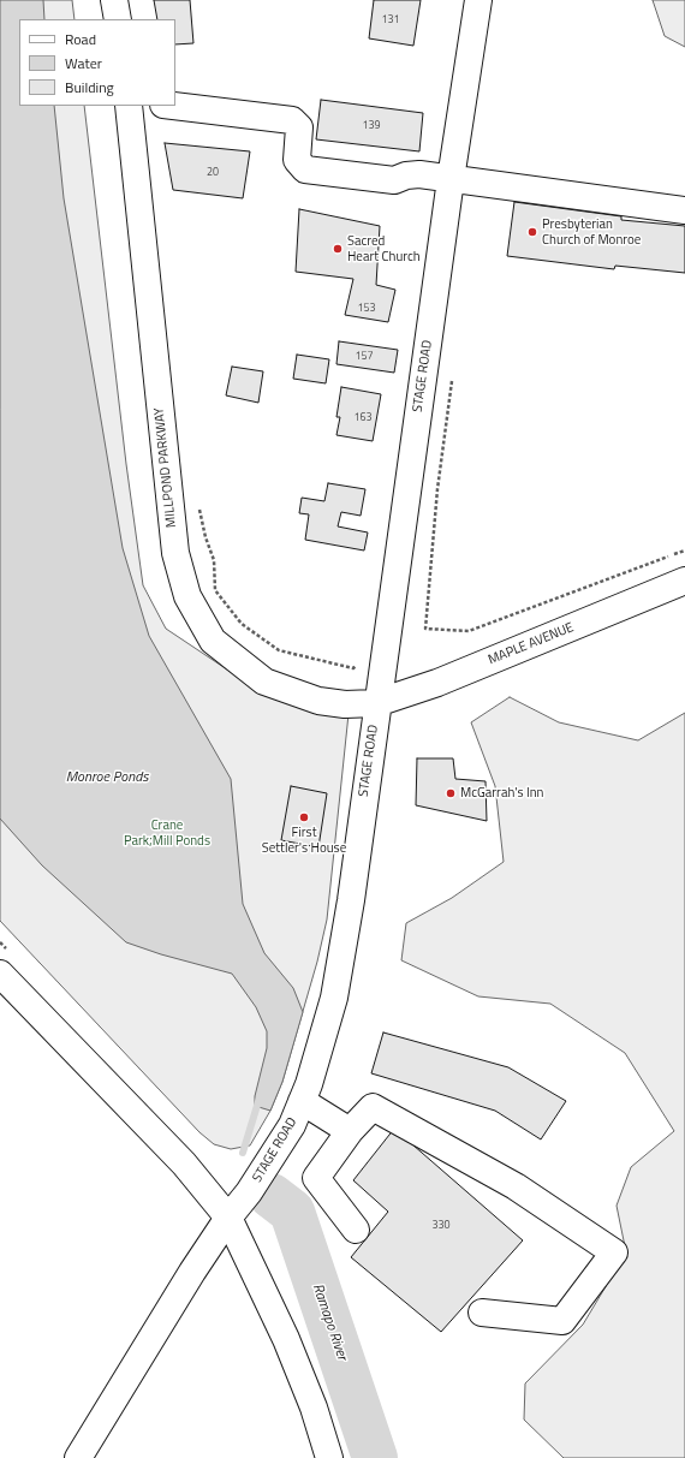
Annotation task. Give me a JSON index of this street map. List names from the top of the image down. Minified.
{"streets":{"street":["STAGE ROAD","MILLPOND PARKWAY","MAPLE AVENUE"]},"crossings":[["STAGE ROAD","MILLPOND PARKWAY"],["STAGE ROAD","MAPLE AVENUE"],["MILLPOND PARKWAY","MAPLE AVENUE"]],"water":["Monroe Ponds","Ramapo River"],"parks":["Crane Park;Mill Ponds"],"places":["Presbyterian Church of Monroe","Sacred Heart Church","McGarrah's Inn","First Settler's House"],"house_numbers":["131","139","20","153","157","163","330"],"legend":["Road","Water","Building"]}
